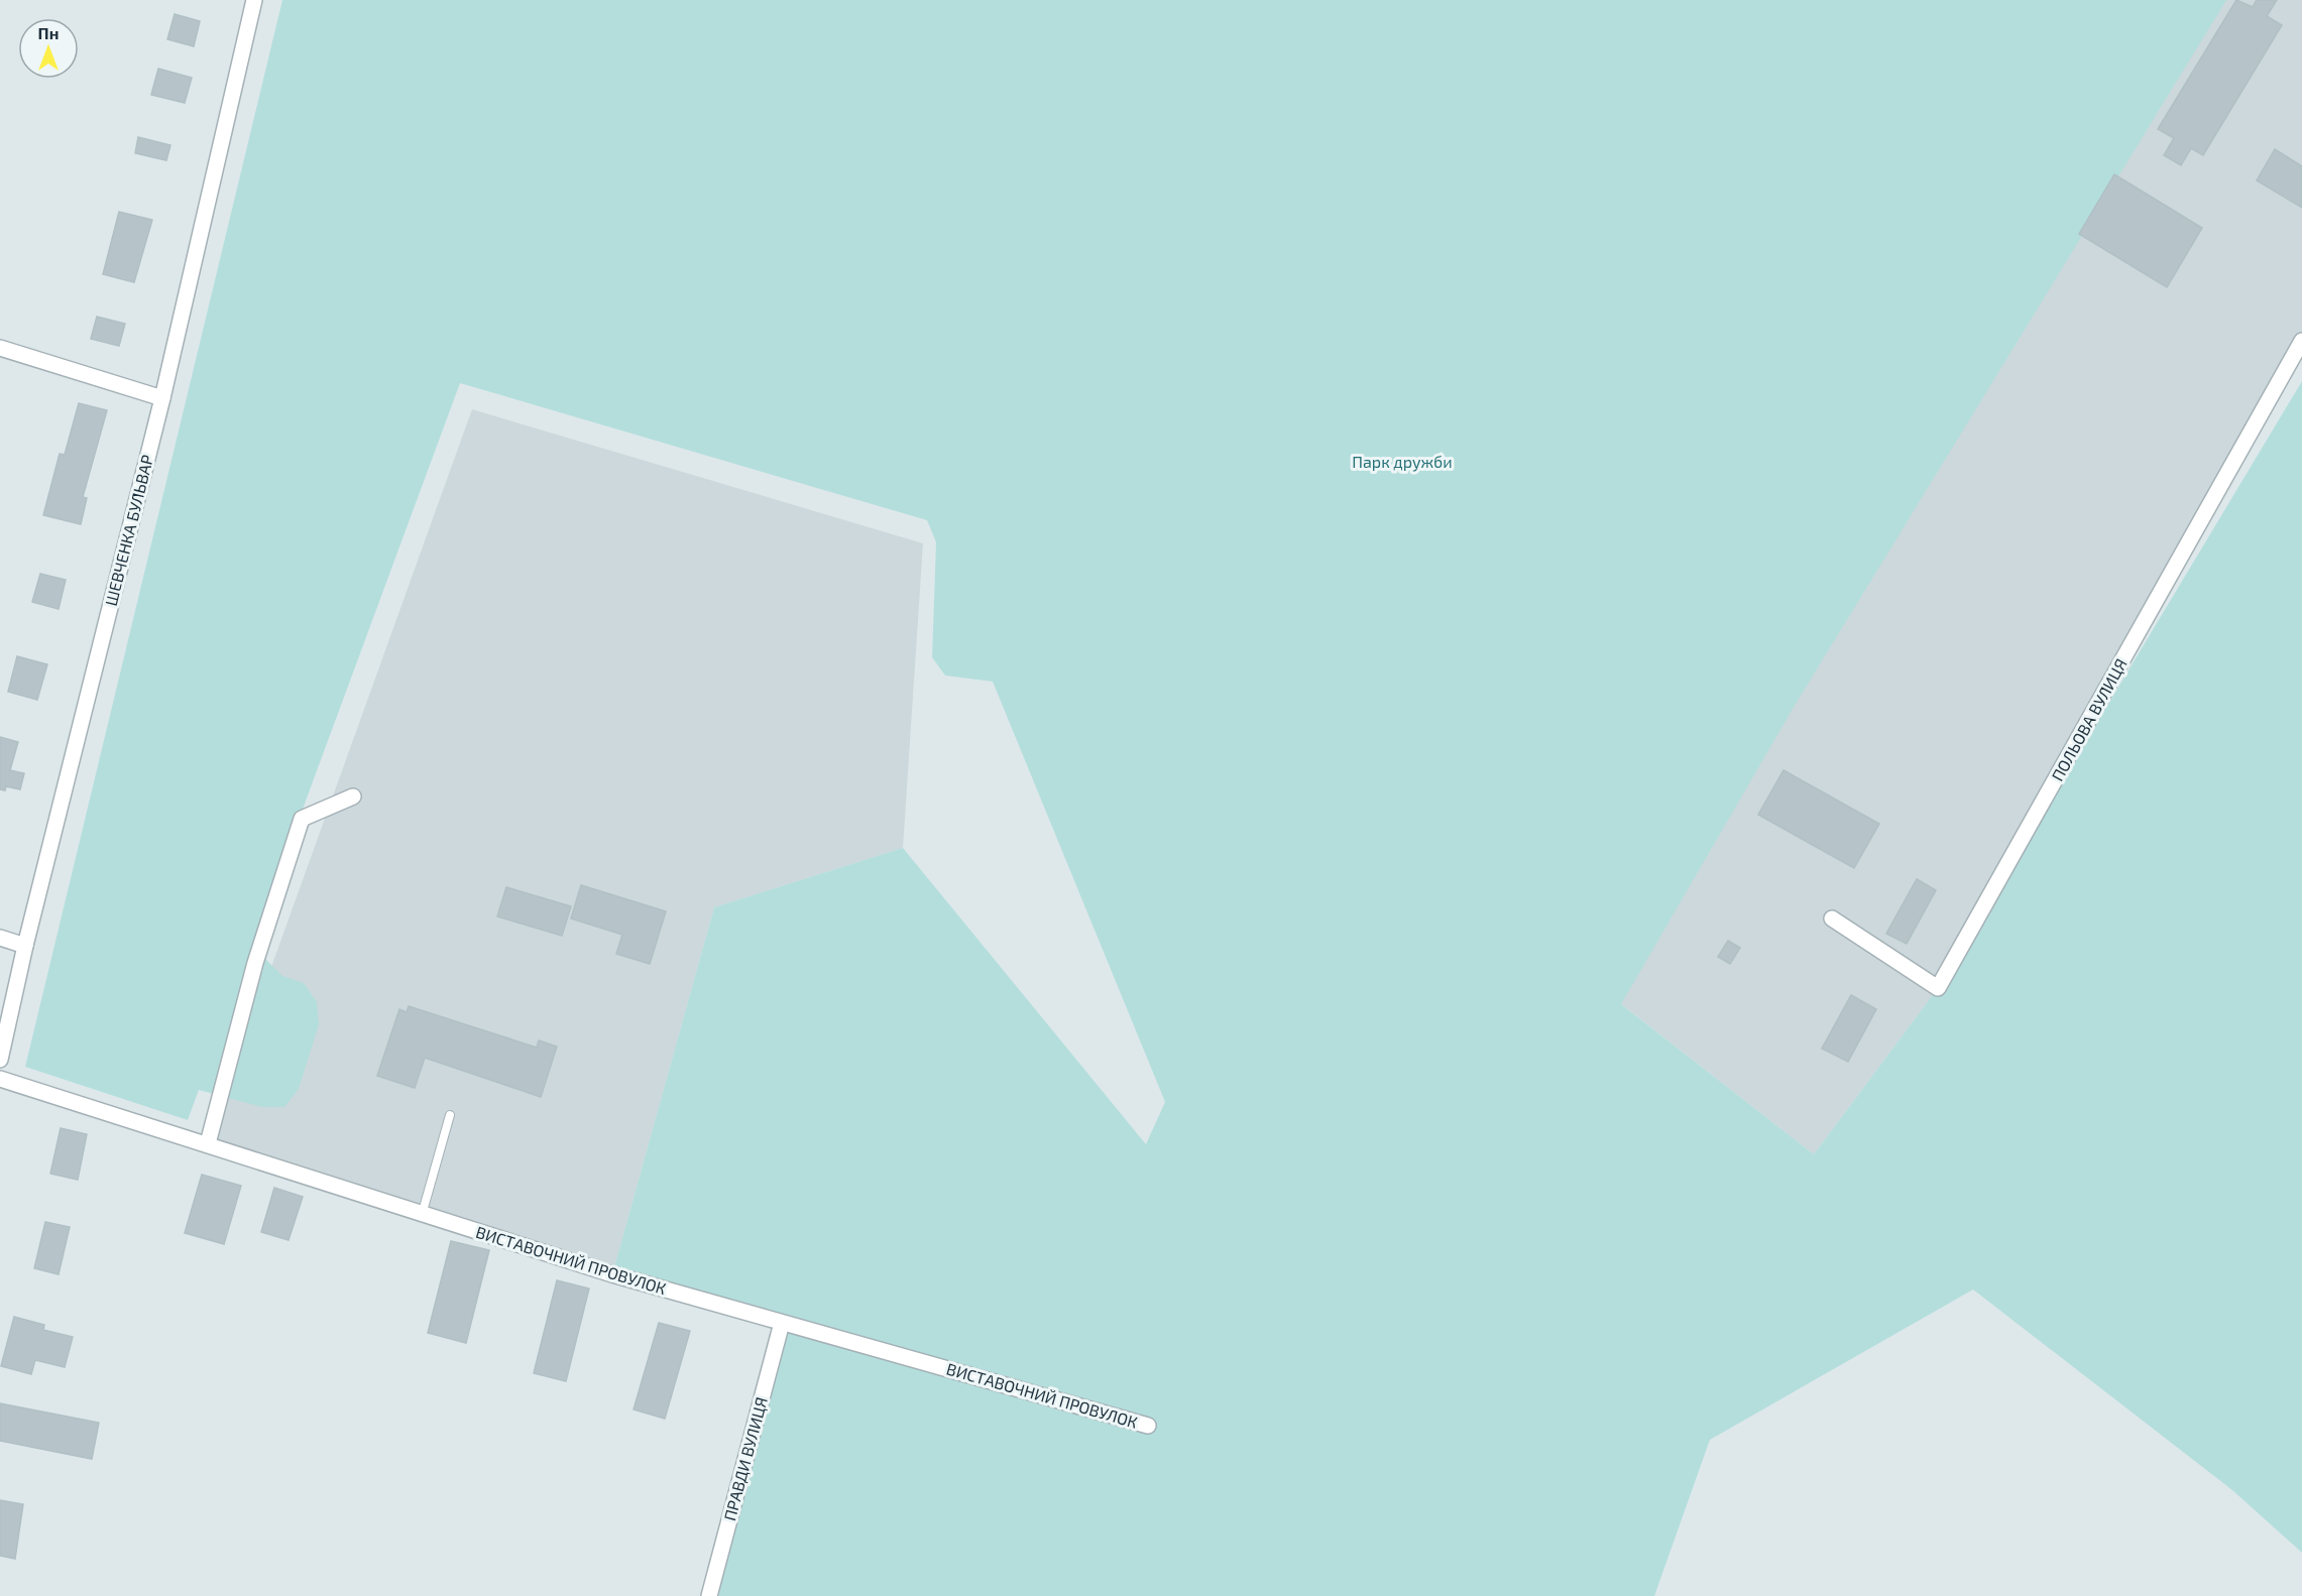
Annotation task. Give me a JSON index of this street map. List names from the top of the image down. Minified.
{"streets":{"street":["ШЕВЧЕНКА БУЛЬВАР","ПОЛЬОВА ВУЛИЦЯ","ВИСТАВОЧНИЙ ПРОВУЛОК","ПРАВДИ ВУЛИЦЯ"]},"crossings":[["ВИСТАВОЧНИЙ ПРОВУЛОК","ПРАВДИ ВУЛИЦЯ"]],"parks":["Парк дружби"],"north":"top"}
